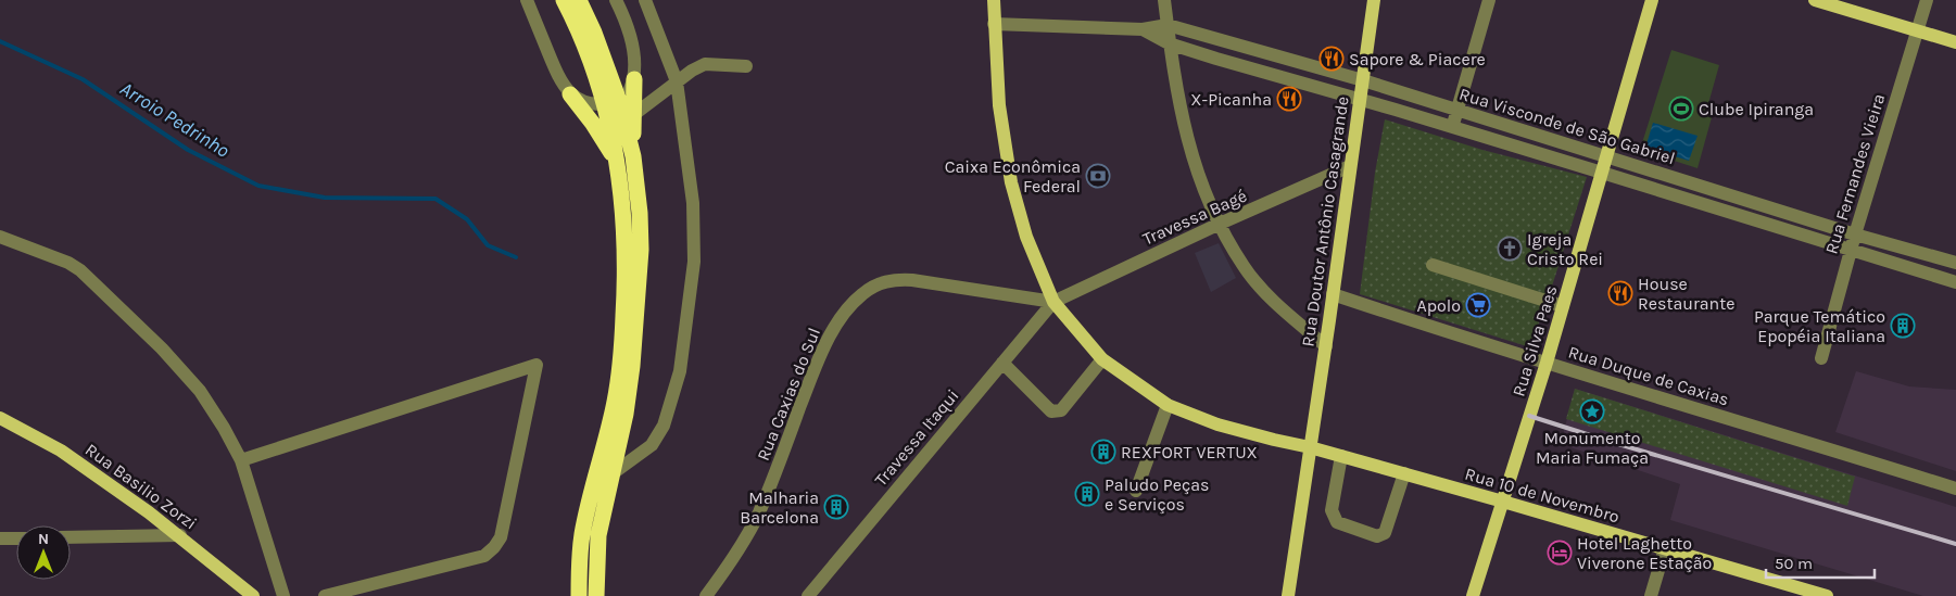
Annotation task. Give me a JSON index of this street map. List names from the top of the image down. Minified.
{"streets":{"main road":["Rua Doutor Antônio Casagrande","Rua Silva Paes","Rua Basilio Zorzi","Rua 10 de Novembro"],"street":["Rua Visconde de São Gabriel","Rua Fernandes Vieira","Travessa Bagé","Rua Duque de Caxias","Rua Caxias do Sul","Travessa Itaqui"]},"crossings":[["Rua Visconde de São Gabriel","Rua Fernandes Vieira"],["Rua Visconde de São Gabriel","Rua Doutor Antônio Casagrande"],["Rua Visconde de São Gabriel","Rua Silva Paes"],["Travessa Bagé","Rua Doutor Antônio Casagrande"],["Travessa Bagé","Rua Caxias do Sul"],["Travessa Bagé","Travessa Itaqui"],["Travessa Bagé","Rua 10 de Novembro"],["Rua Doutor Antônio Casagrande","Rua Duque de Caxias"],["Rua Doutor Antônio Casagrande","Rua 10 de Novembro"],["Rua Silva Paes","Rua Duque de Caxias"],["Rua Silva Paes","Rua 10 de Novembro"],["Rua Caxias do Sul","Travessa Itaqui"],["Rua Caxias do Sul","Rua 10 de Novembro"],["Travessa Itaqui","Rua 10 de Novembro"]],"water":["Arroio Pedrinho"],"places":{"restaurant":["Sapore & Piacere","X-Picanha","House Restaurante"],"sports":["Clube Ipiranga"],"bank":["Caixa Econômica Federal"],"church":["Igreja Cristo Rei"],"supermarket":["Apolo"],"building":["Parque Temático Epopéia Italiana","REXFORT VERTUX","Paludo Peças e Serviços","Malharia Barcelona"],"place":["Monumento Maria Fumaça"],"hotel":["Hotel Laghetto Viverone Estação"]},"scale_bar":"50 m","north":"top"}
